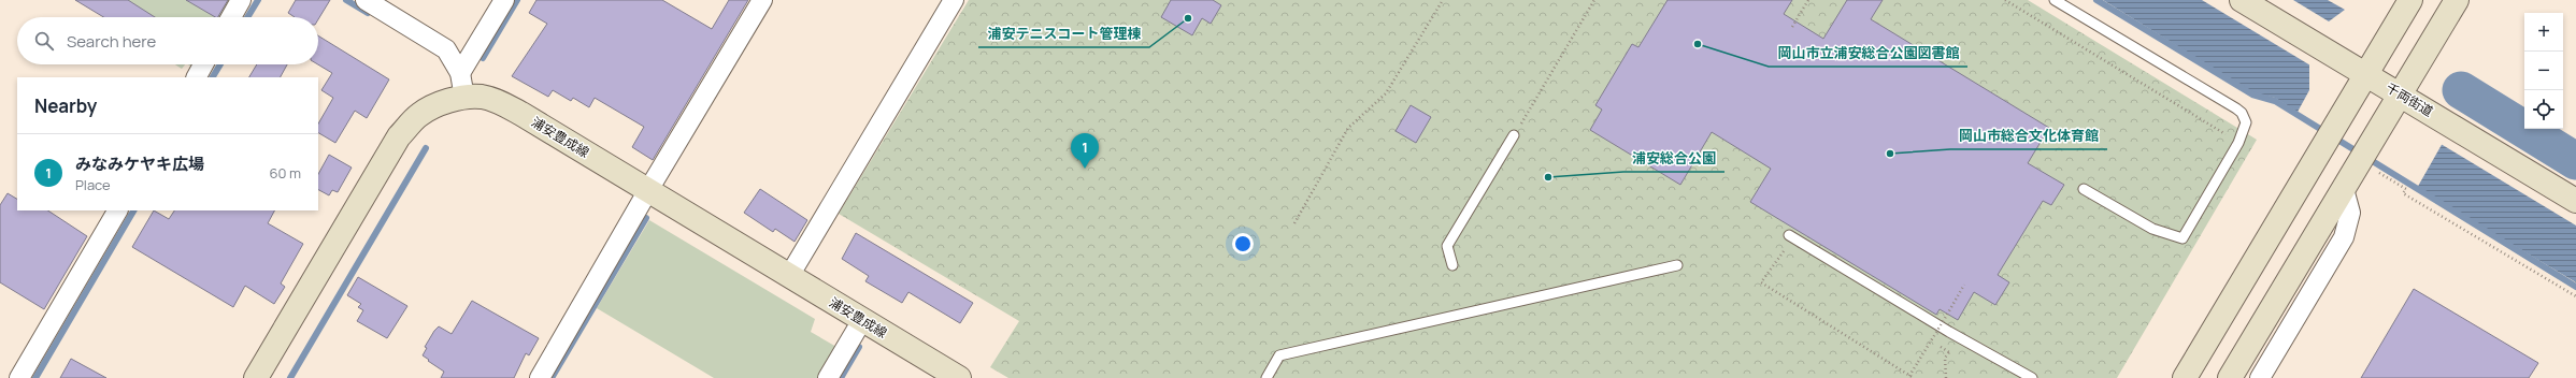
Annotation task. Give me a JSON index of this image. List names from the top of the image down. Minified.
{"streets":{"street":["千両街道","浦安豊成線"]},"places":["浦安テニスコート管理棟","岡山市立浦安総合公園図書館","岡山市総合文化体育館","浦安総合公園"],"page":{"map_buttons":["+","−"],"search":"Search here","heading":"Nearby","pins":"1","list":[{"mark":"1","name":"みなみケヤキ広場","note":"Place","value":"60 m"}]}}
